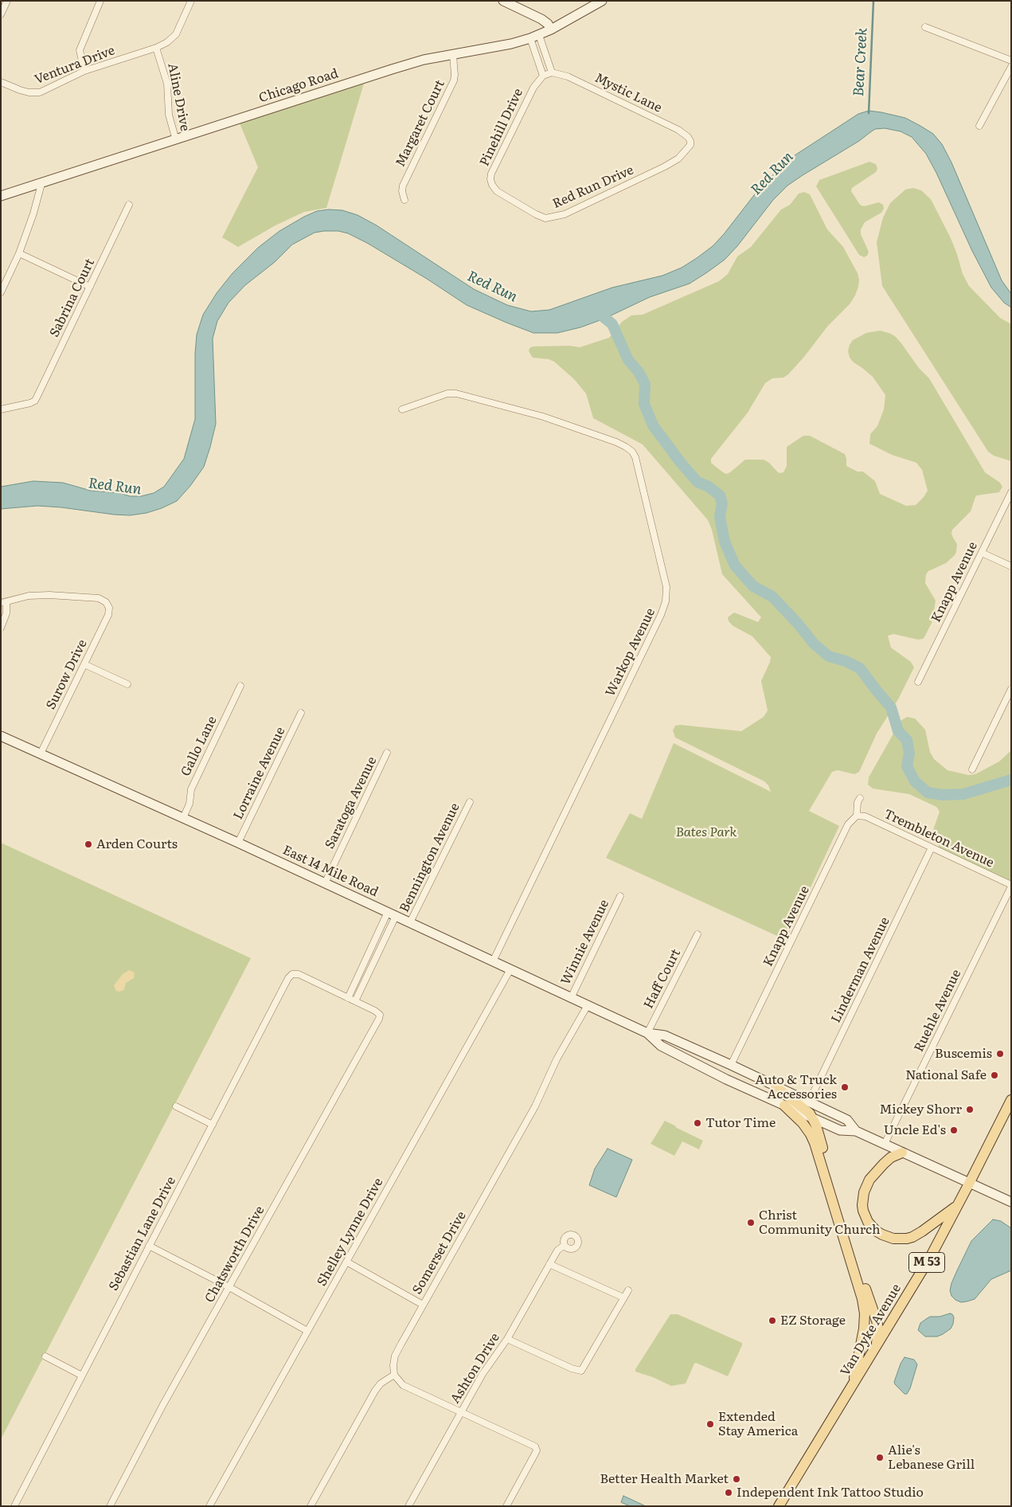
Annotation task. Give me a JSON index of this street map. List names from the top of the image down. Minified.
{"streets":{"main road":["Chicago Road","East 14 Mile Road","M 53","Van Dyke Avenue"],"street":["Ventura Drive","Mystic Lane","Aline Drive","Margaret Court","Pinehill Drive","Red Run Drive","Sabrina Court","Knapp Avenue","Warkop Avenue","Surow Drive","Gallo Lane","Lorraine Avenue","Saratoga Avenue","Trembleton Avenue","Bennington Avenue","Winnie Avenue","Linderman Avenue","Haff Court","Ruehle Avenue","Shelley Lynne Drive","Sebastian Lane Drive","Somerset Drive","Chatsworth Drive","Ashton Drive"]},"crossings":[["Ventura Drive","Aline Drive"],["Chicago Road","Aline Drive"],["Chicago Road","Margaret Court"],["Mystic Lane","Red Run Drive"],["Pinehill Drive","Red Run Drive"],["Knapp Avenue","Trembleton Avenue"],["Knapp Avenue","East 14 Mile Road"],["Warkop Avenue","East 14 Mile Road"],["Surow Drive","East 14 Mile Road"],["Gallo Lane","East 14 Mile Road"],["Lorraine Avenue","East 14 Mile Road"],["Saratoga Avenue","East 14 Mile Road"],["Trembleton Avenue","Linderman Avenue"],["Trembleton Avenue","Ruehle Avenue"],["Bennington Avenue","East 14 Mile Road"],["East 14 Mile Road","Winnie Avenue"],["East 14 Mile Road","Linderman Avenue"],["East 14 Mile Road","Haff Court"],["East 14 Mile Road","Ruehle Avenue"],["East 14 Mile Road","Shelley Lynne Drive"],["East 14 Mile Road","Somerset Drive"],["East 14 Mile Road","Van Dyke Avenue"]],"water":["Bear Creek","Red Run"],"parks":["Bates Park"],"places":["Arden Courts","Buscemis","National Safe","Auto & Truck Accessories","Mickey Shorr","Tutor Time","Uncle Ed's","Christ Community Church","EZ Storage","Extended Stay America","Alie's Lebanese Grill","Better Health Market","Independent Ink Tattoo Studio"]}
